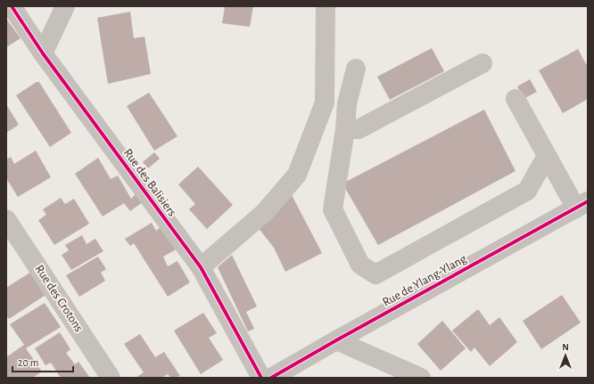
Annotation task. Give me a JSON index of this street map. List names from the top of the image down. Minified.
{"streets":{"street":["Rue des Balisiers","Rue de Ylang-Ylang","Rue des Crotons"]},"scale_bar":"20 m","north":"top"}
